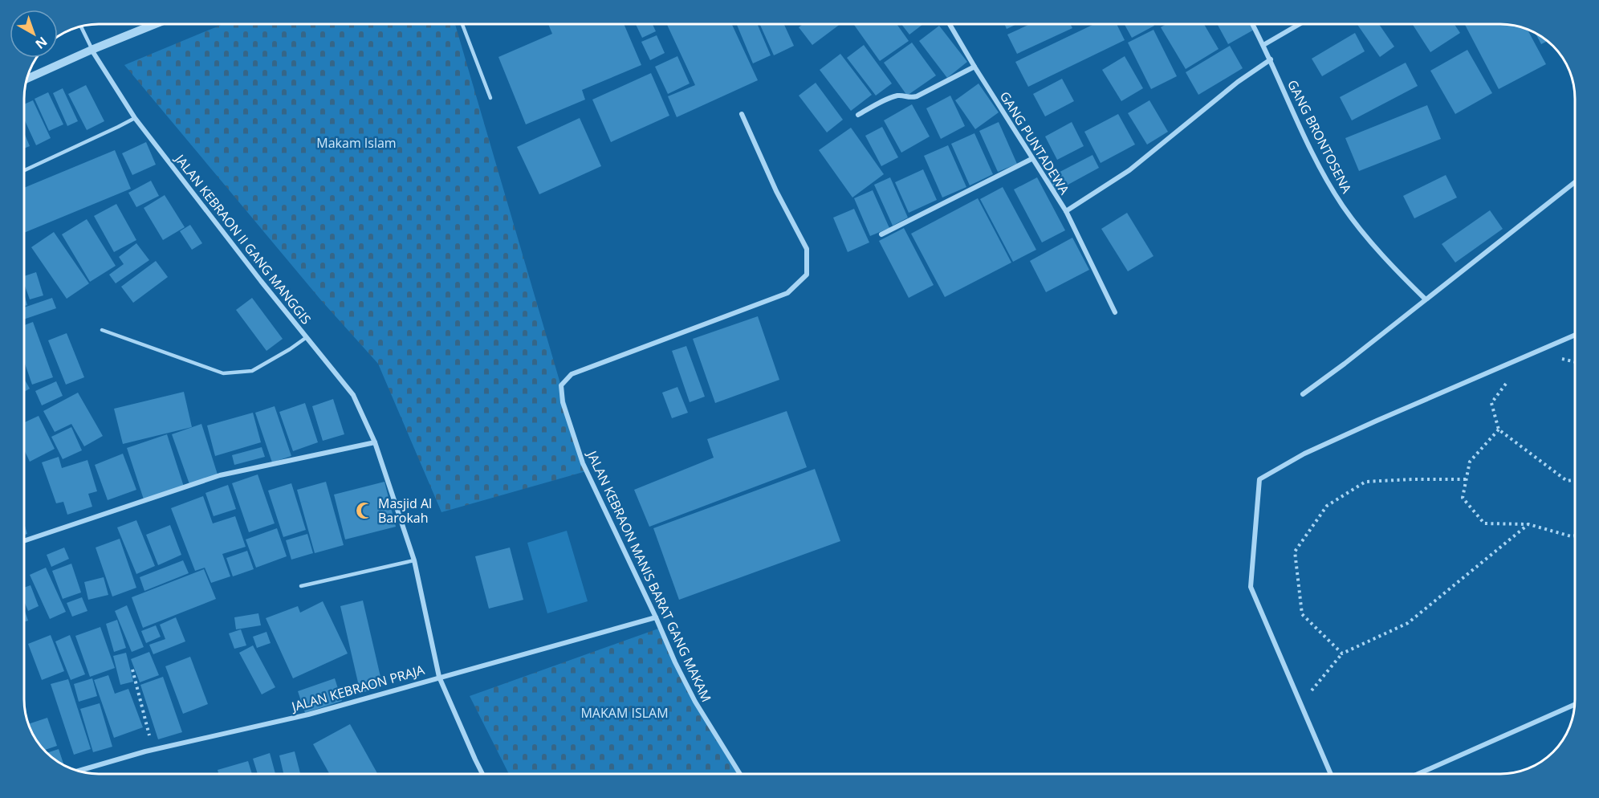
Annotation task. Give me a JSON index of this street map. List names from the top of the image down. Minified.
{"streets":{"street":["GANG BRONTOSENA","GANG PUNTADEWA","JALAN KEBRAON II GANG MANGGIS","JALAN KEBRAON MANIS BARAT GANG MAKAM","JALAN KEBRAON PRAJA"]},"crossings":[["GANG BRONTOSENA","GANG PUNTADEWA"],["JALAN KEBRAON II GANG MANGGIS","JALAN KEBRAON PRAJA"],["JALAN KEBRAON MANIS BARAT GANG MAKAM","JALAN KEBRAON PRAJA"]],"parks":["Makam Islam","MAKAM ISLAM"],"places":{"mosque":["Masjid Al Barokah"]},"north":"bottom right"}
